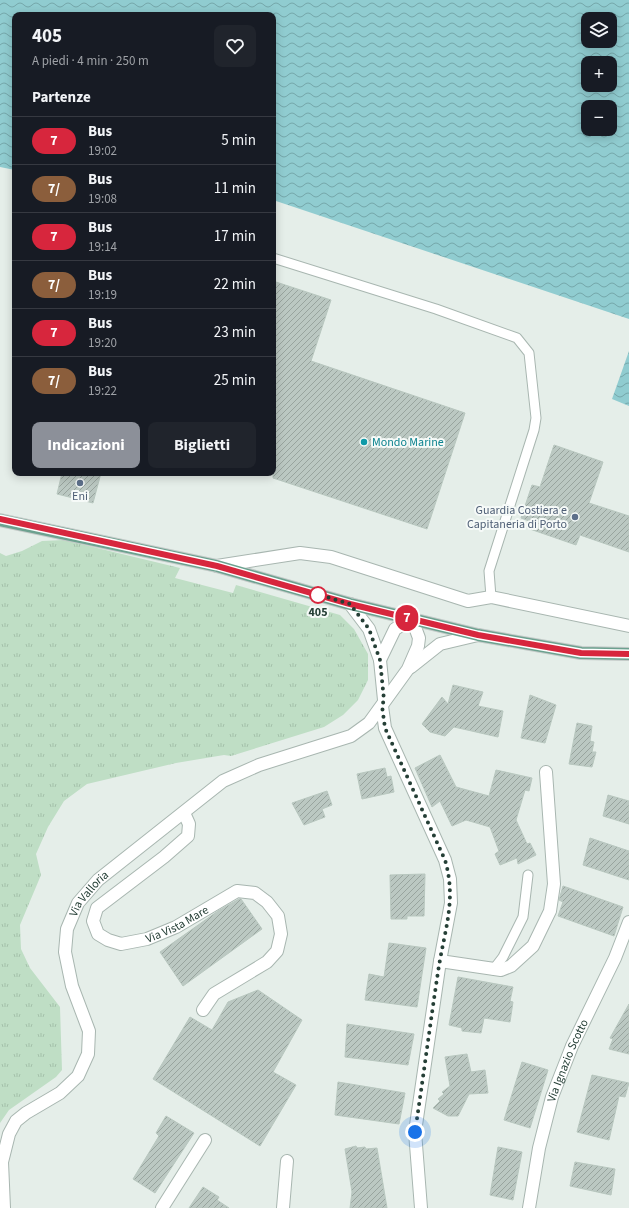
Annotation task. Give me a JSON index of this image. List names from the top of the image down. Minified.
{"streets":{"street":["Via Valloria","Via Vista Mare","Via Ignazio Scotto"]},"crossings":[["Via Valloria","Via Vista Mare"]],"places":["Mondo Marine","Eni","Guardia Costiera e Capitaneria di Porto","405"],"lines":["bus line 7"],"page":{"on_map":"7","map_buttons":["+","−"],"heading":[["405","A piedi · 4 min · 250 m"],"Partenze"],"list":[{"mark":"7","name":"Bus","note":"19:02","value":"5 min"},{"mark":"7/","name":"Bus","note":"19:08","value":"11 min"},{"mark":"7","name":"Bus","note":"19:14","value":"17 min"},{"mark":"7/","name":"Bus","note":"19:19","value":"22 min"},{"mark":"7","name":"Bus","note":"19:20","value":"23 min"},{"mark":"7/","name":"Bus","note":"19:22","value":"25 min"}],"buttons":["Indicazioni","Biglietti"]}}
